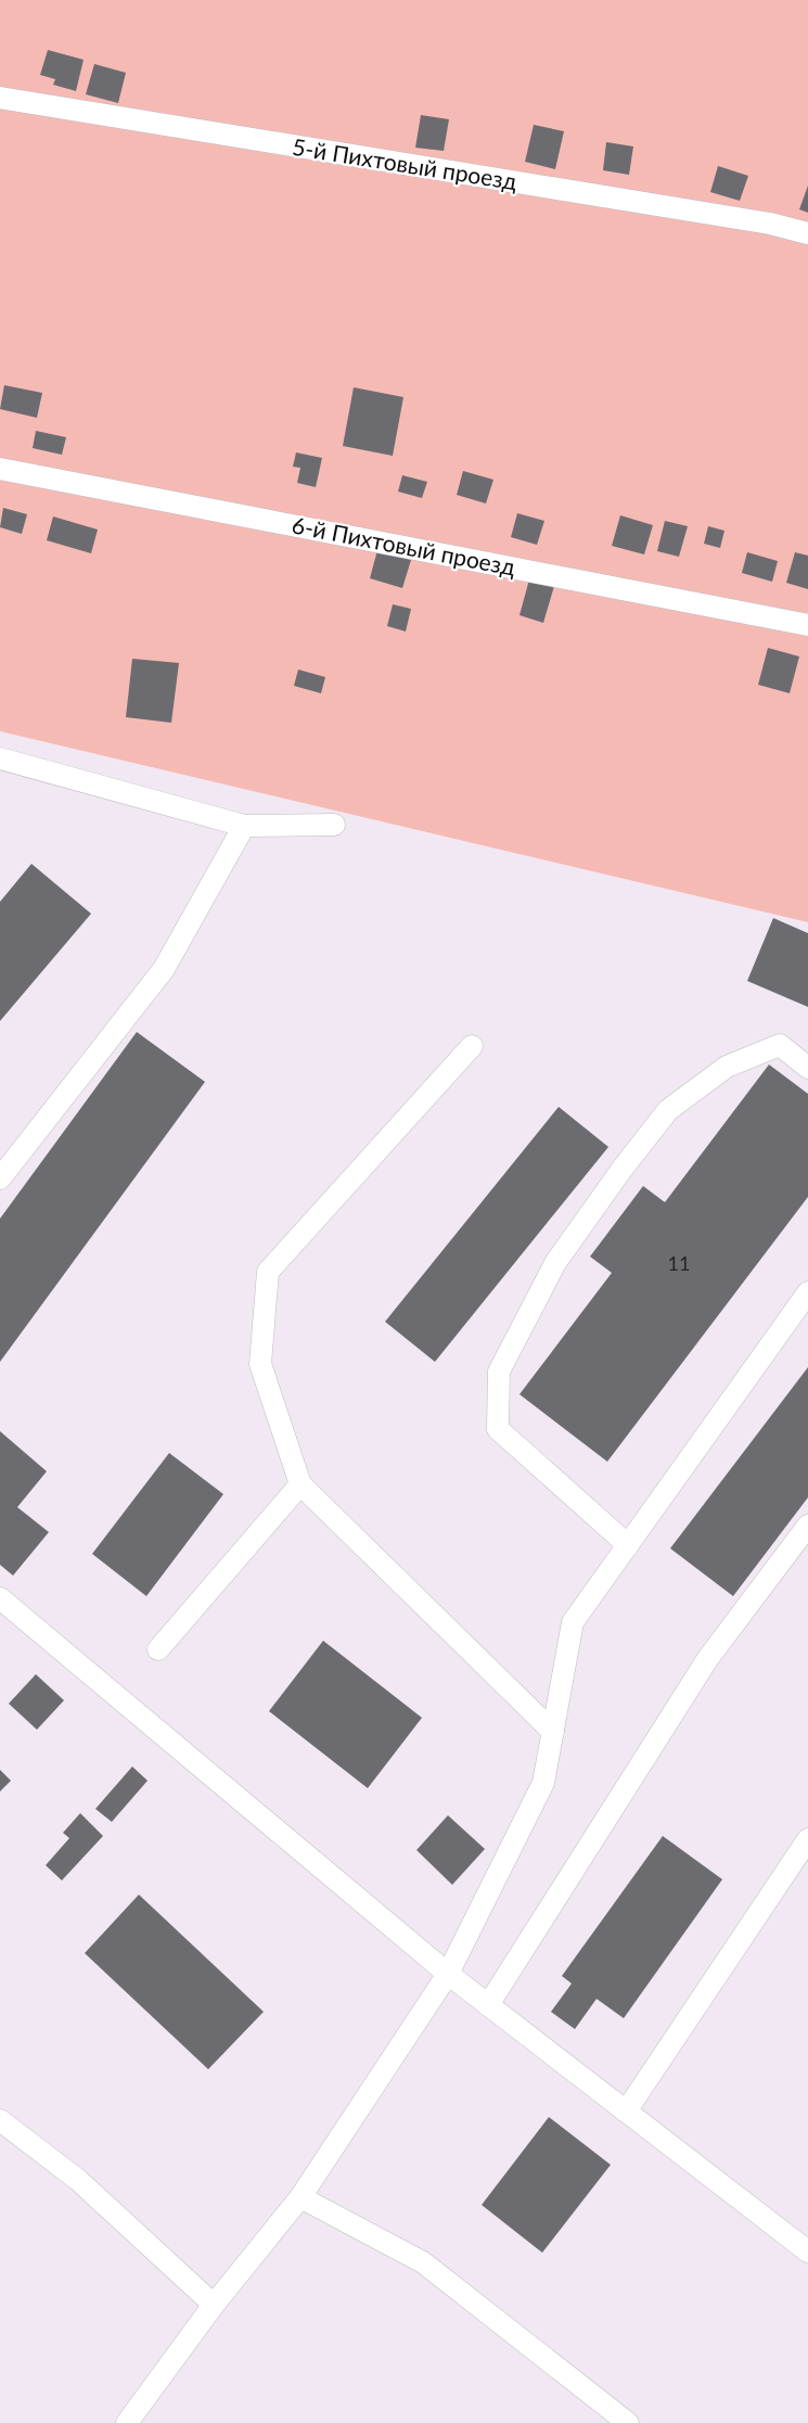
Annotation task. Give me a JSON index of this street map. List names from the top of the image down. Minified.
{"streets":{"lane":["5-й Пихтовый проезд","6-й Пихтовый проезд"]},"house_numbers":["11"]}
